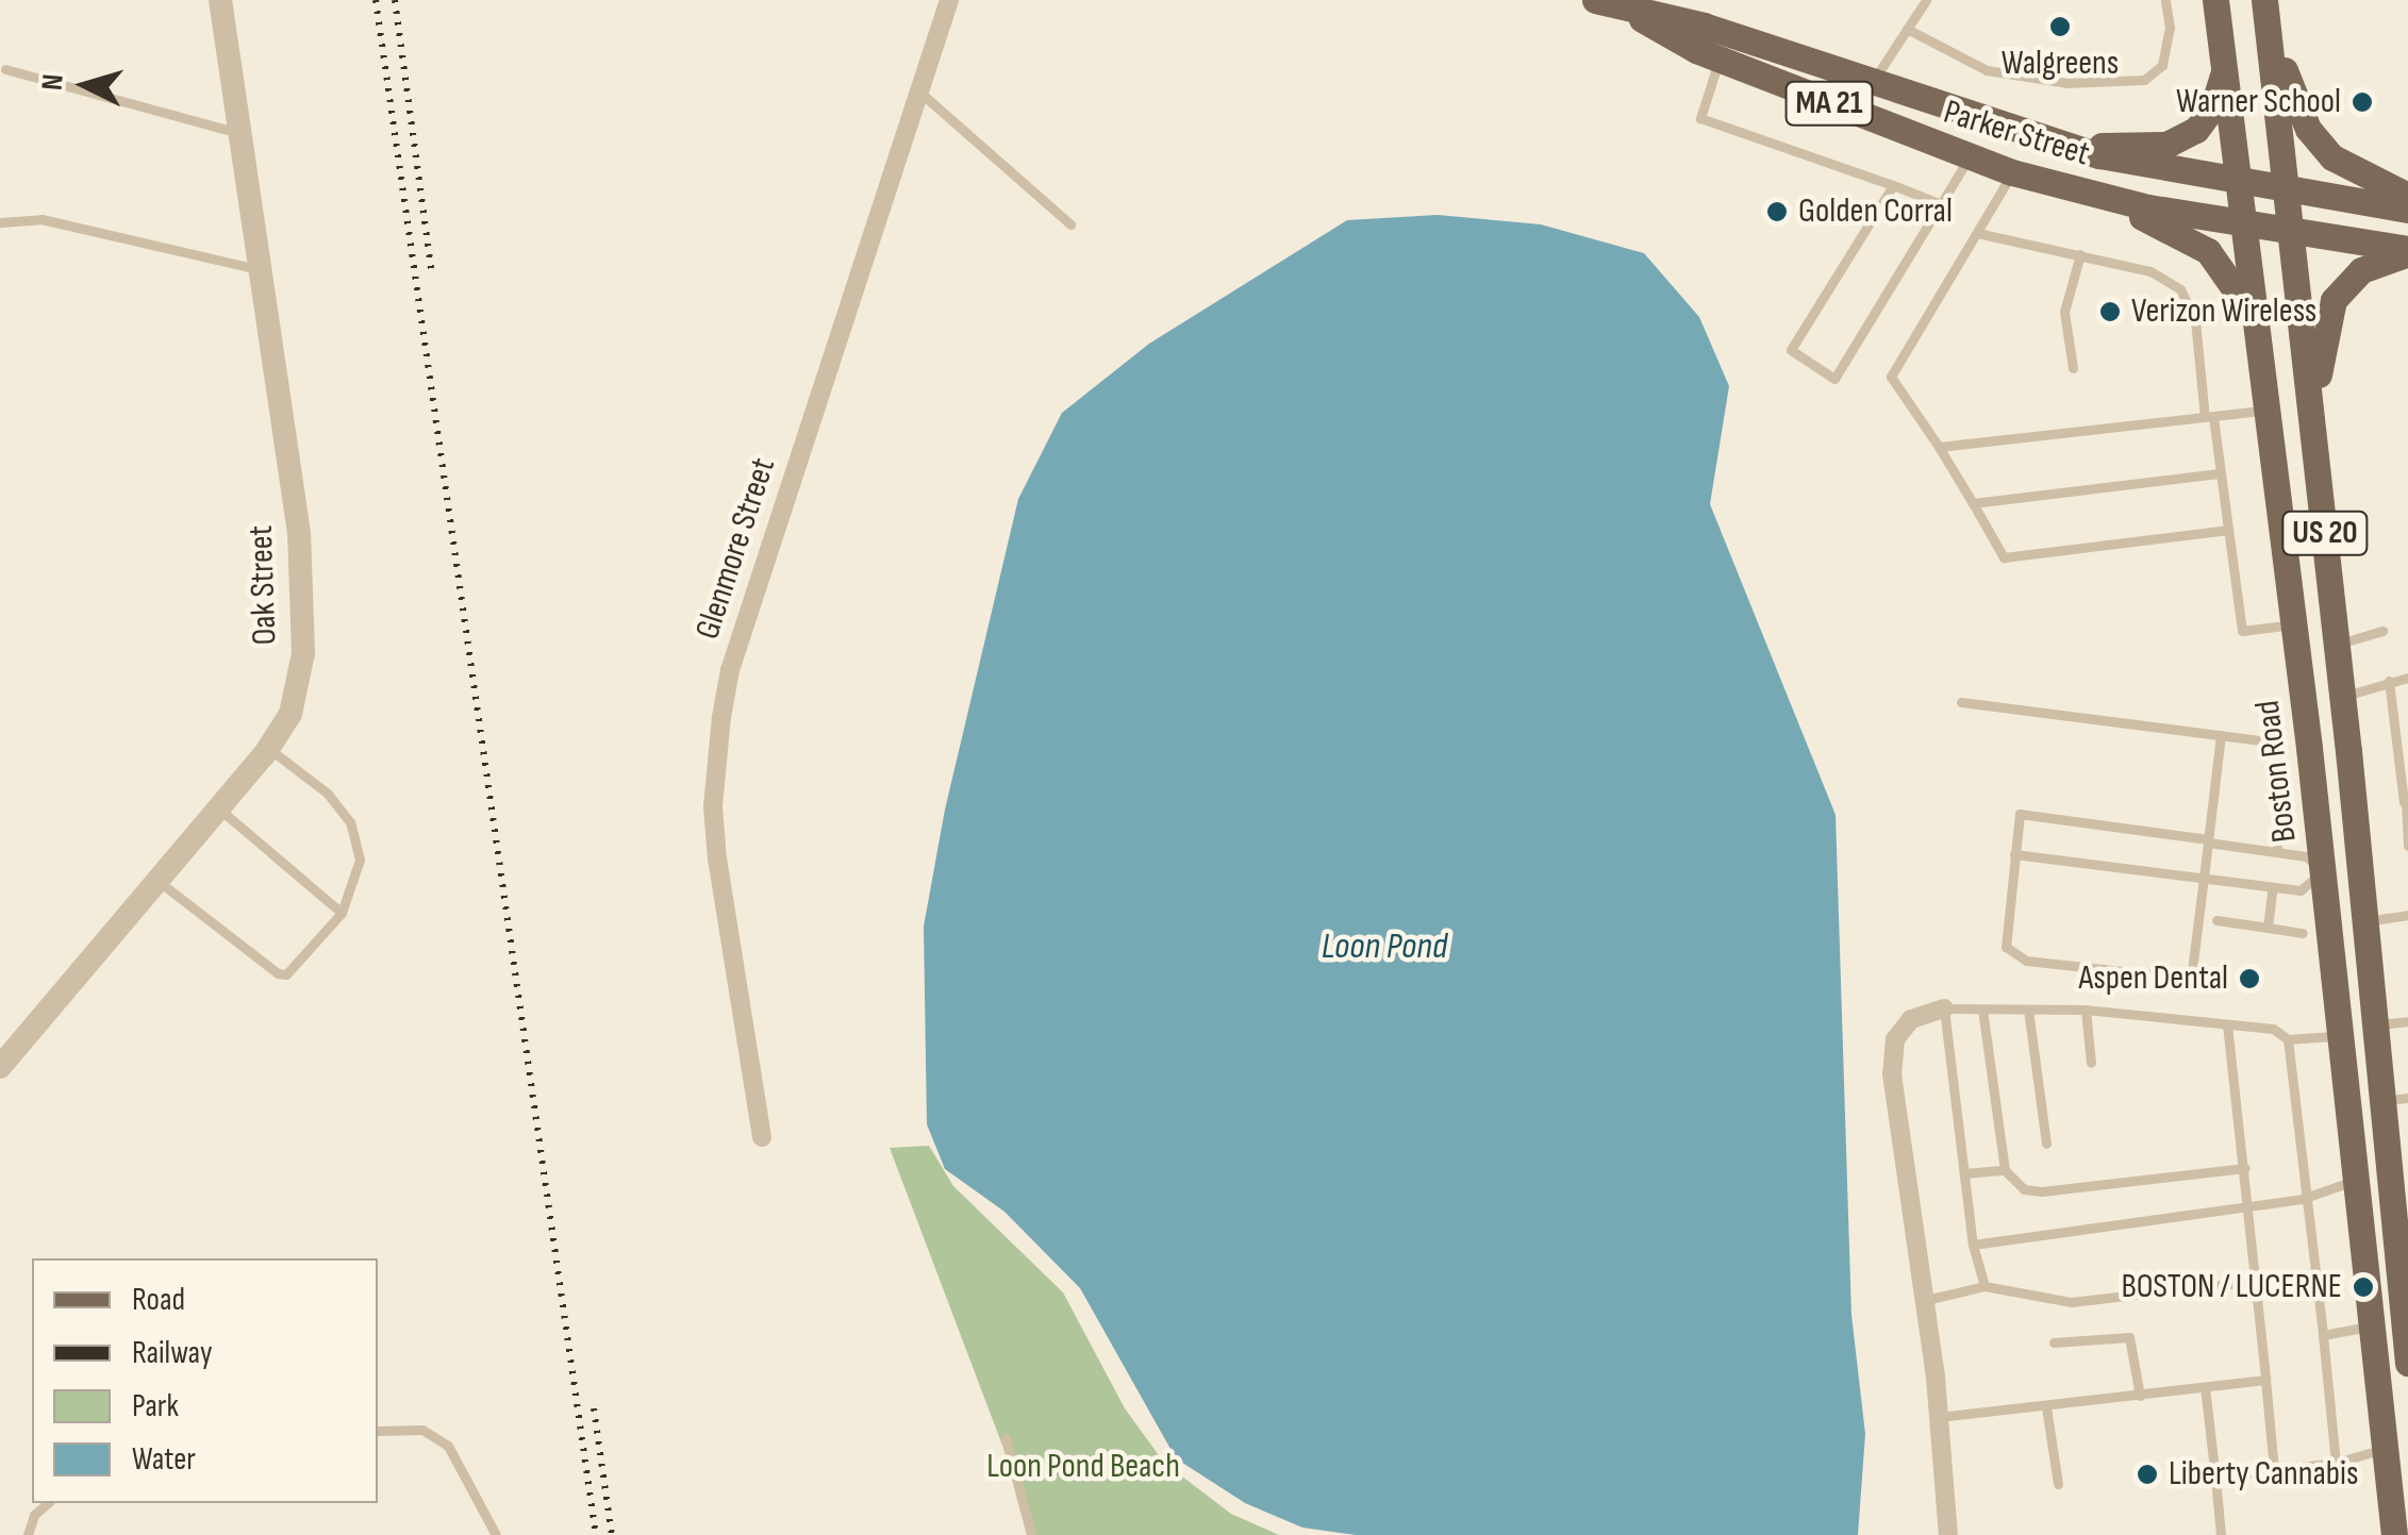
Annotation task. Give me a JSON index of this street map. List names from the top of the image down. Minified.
{"streets":{"main road":["MA 21","Parker Street","US 20","Boston Road"],"street":["Glenmore Street","Oak Street"]},"crossings":[["Parker Street","Boston Road"]],"water":["Loon Pond"],"parks":["Loon Pond Beach"],"places":["Walgreens","Warner School","Golden Corral","Verizon Wireless","Aspen Dental","BOSTON / LUCERNE","Liberty Cannabis"],"legend":["Road","Railway","Park","Water"],"north":"left"}
